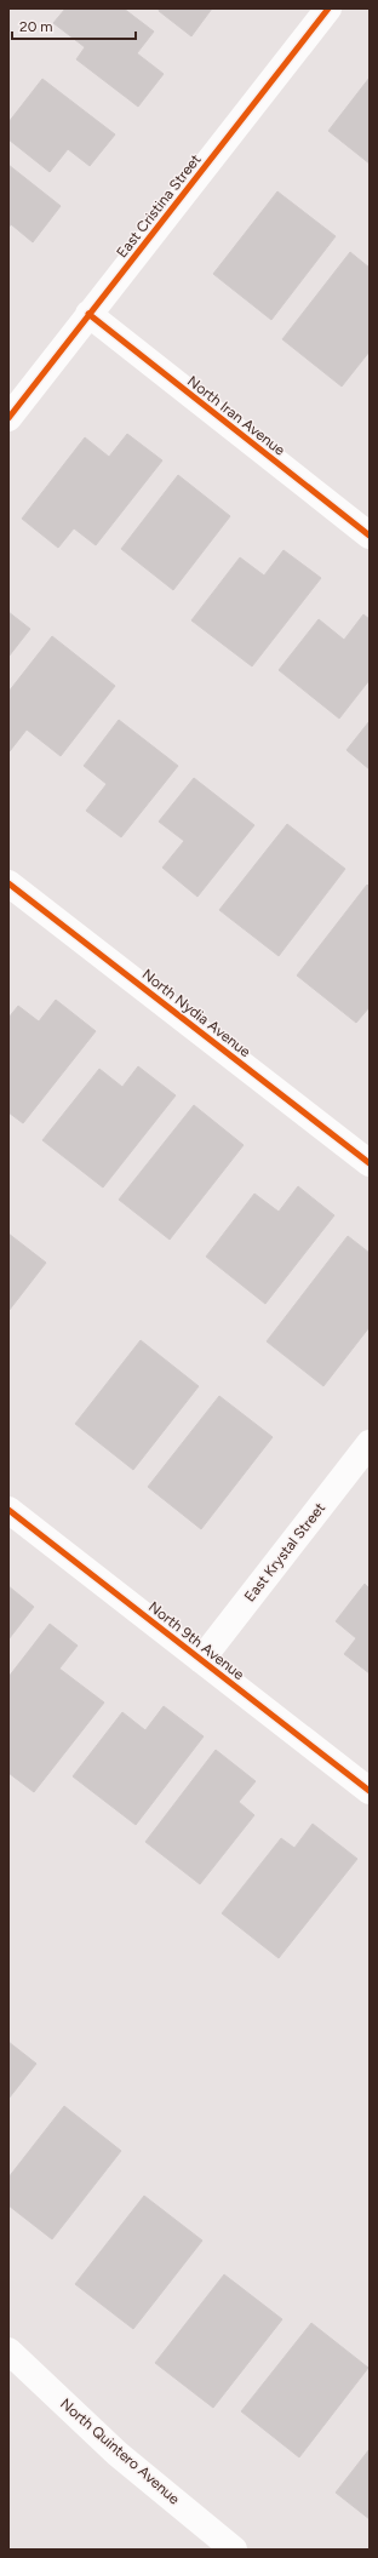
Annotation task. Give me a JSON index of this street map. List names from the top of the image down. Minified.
{"streets":{"street":["East Cristina Street","North Iran Avenue","North Nydia Avenue","East Krystal Street","North 9th Avenue","North Quintero Avenue"]},"crossings":[["East Cristina Street","North Iran Avenue"],["East Krystal Street","North 9th Avenue"]],"scale_bar":"20 m"}
